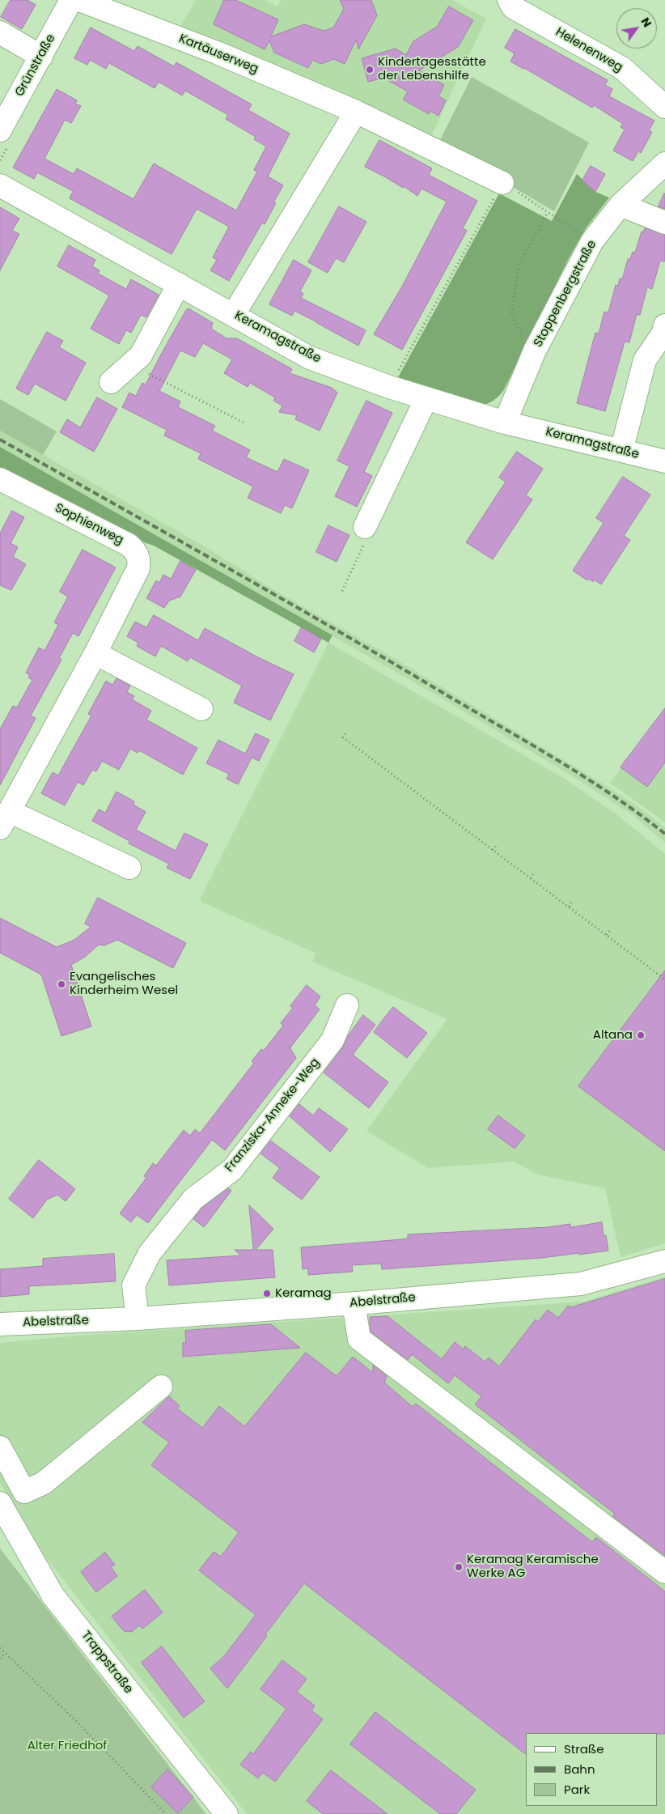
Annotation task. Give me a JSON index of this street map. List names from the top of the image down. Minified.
{"streets":{"street":["Helenenweg","Kartäuserweg","Grünstraße","Stoppenbergstraße","Keramagstraße","Sophienweg","Franziska-Anneke-Weg","Abelstraße","Trappstraße"]},"crossings":[["Stoppenbergstraße","Keramagstraße"],["Franziska-Anneke-Weg","Abelstraße"]],"parks":["Alter Friedhof"],"places":["Kindertagesstätte der Lebenshilfe","Evangelisches Kinderheim Wesel","Altana","Keramag","Keramag Keramische Werke AG"],"legend":["Straße","Bahn","Park"],"north":"top right"}
